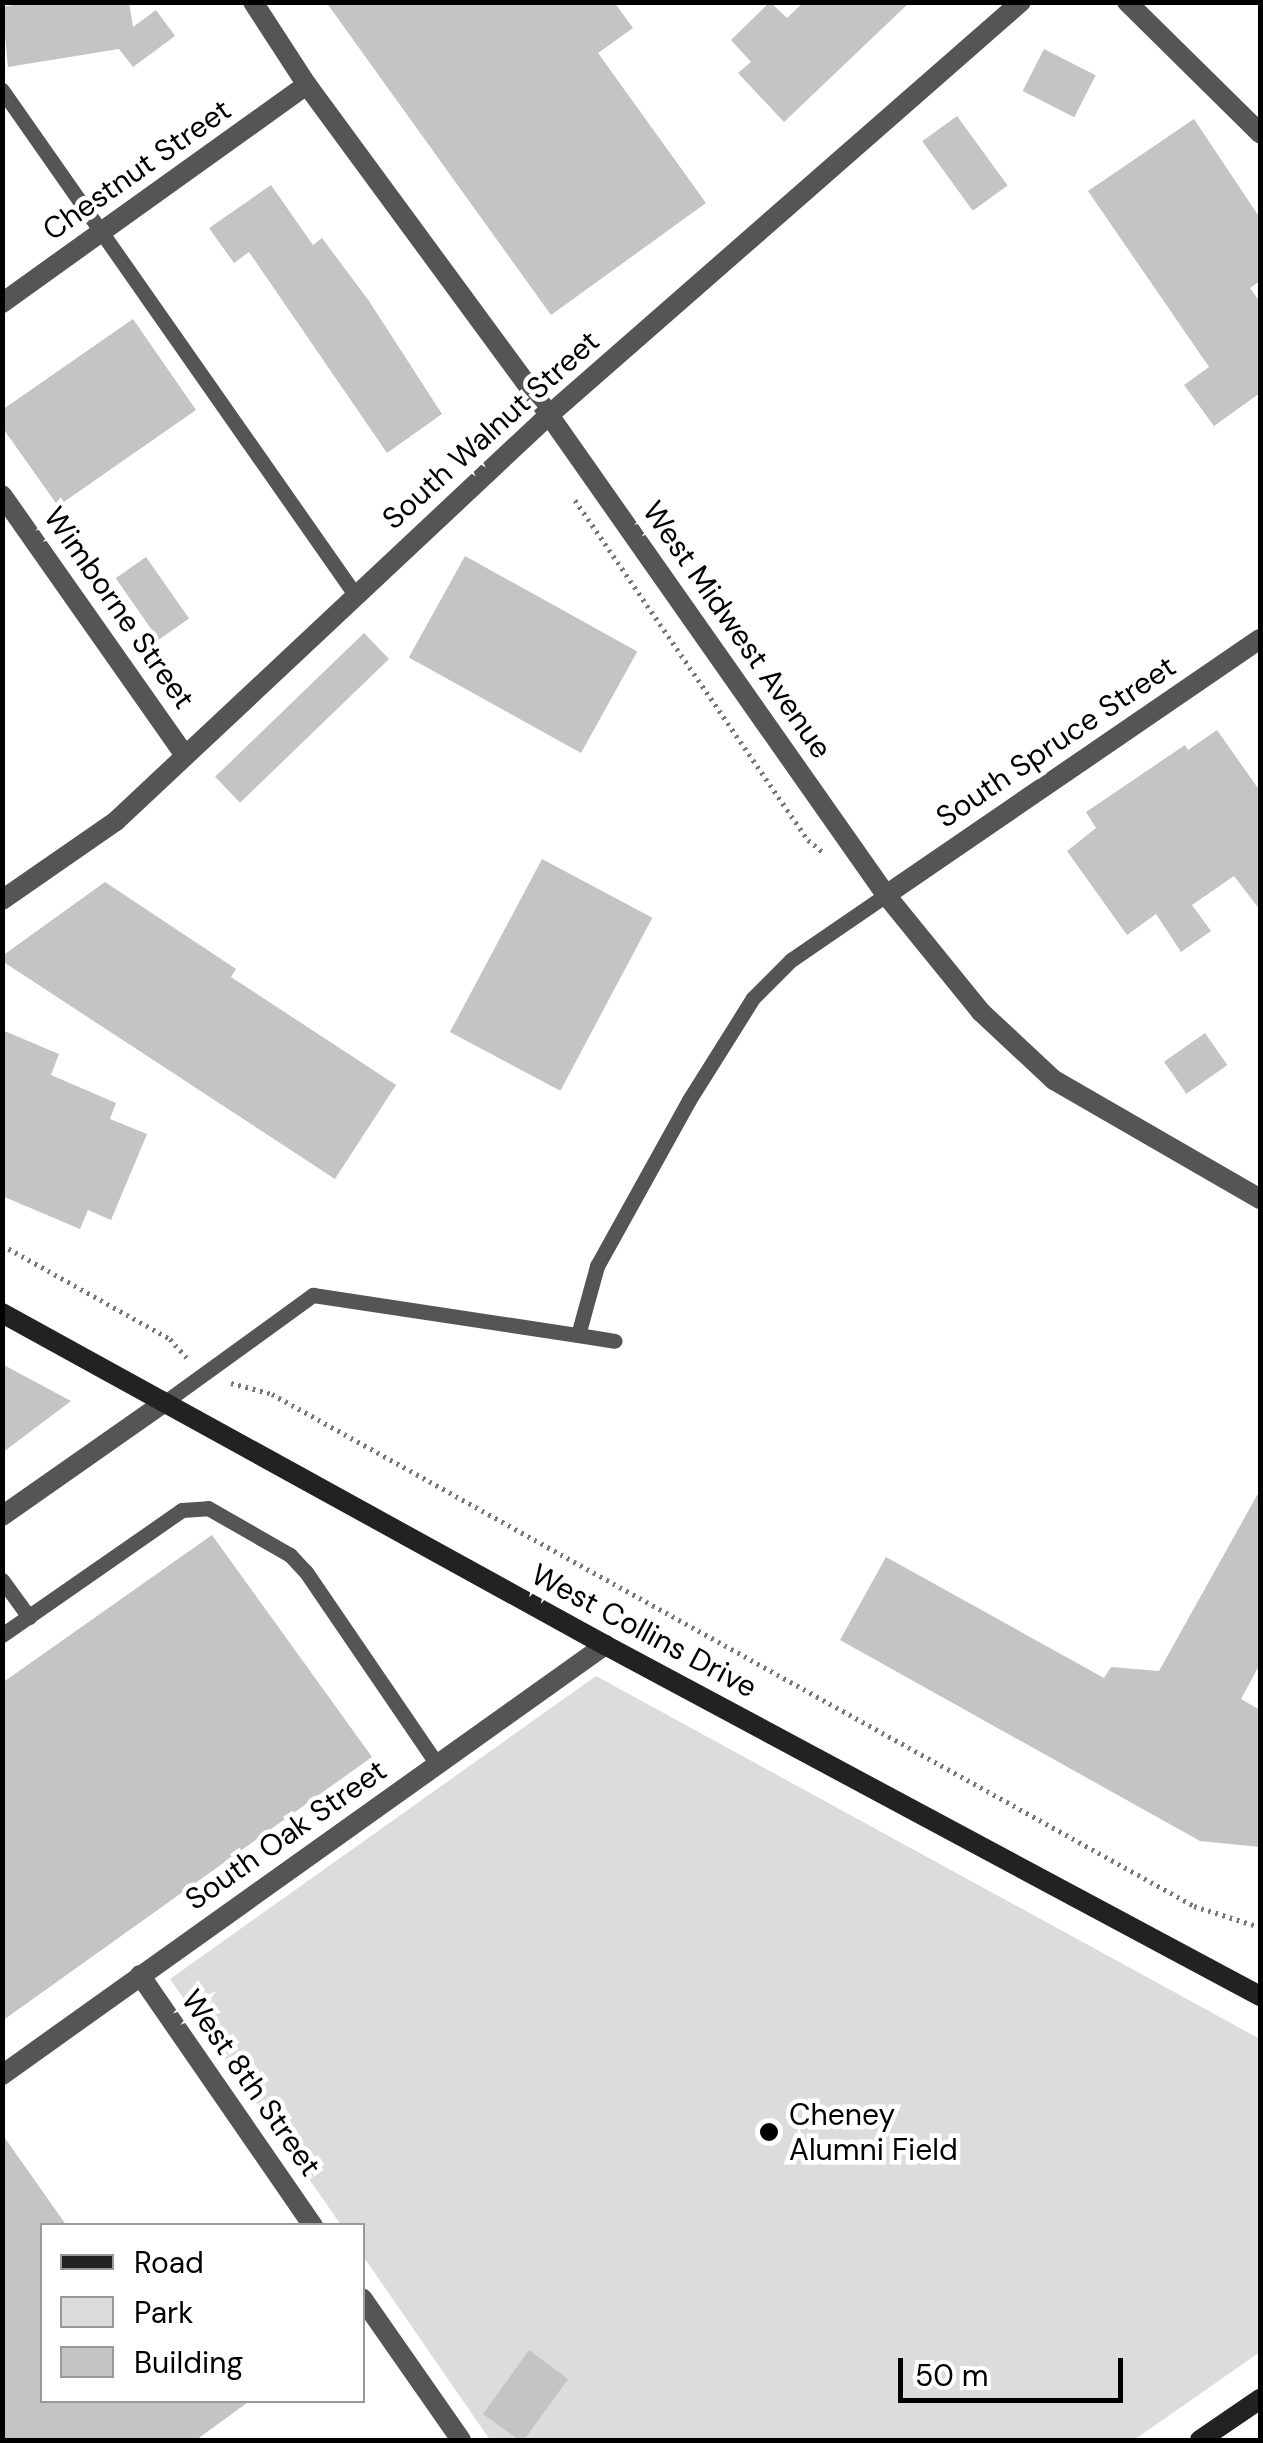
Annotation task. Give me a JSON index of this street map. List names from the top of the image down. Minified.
{"streets":{"main road":["West Collins Drive"],"street":["Chestnut Street","South Walnut Street","Wimborne Street","West Midwest Avenue","South Spruce Street","South Oak Street","West 8th Street"]},"crossings":[["Chestnut Street","West Midwest Avenue"],["South Walnut Street","Wimborne Street"],["South Walnut Street","West Midwest Avenue"],["West Midwest Avenue","South Spruce Street"],["West Collins Drive","South Oak Street"],["South Oak Street","West 8th Street"]],"places":["Cheney Alumni Field"],"legend":["Road","Park","Building"],"scale_bar":"50 m"}
